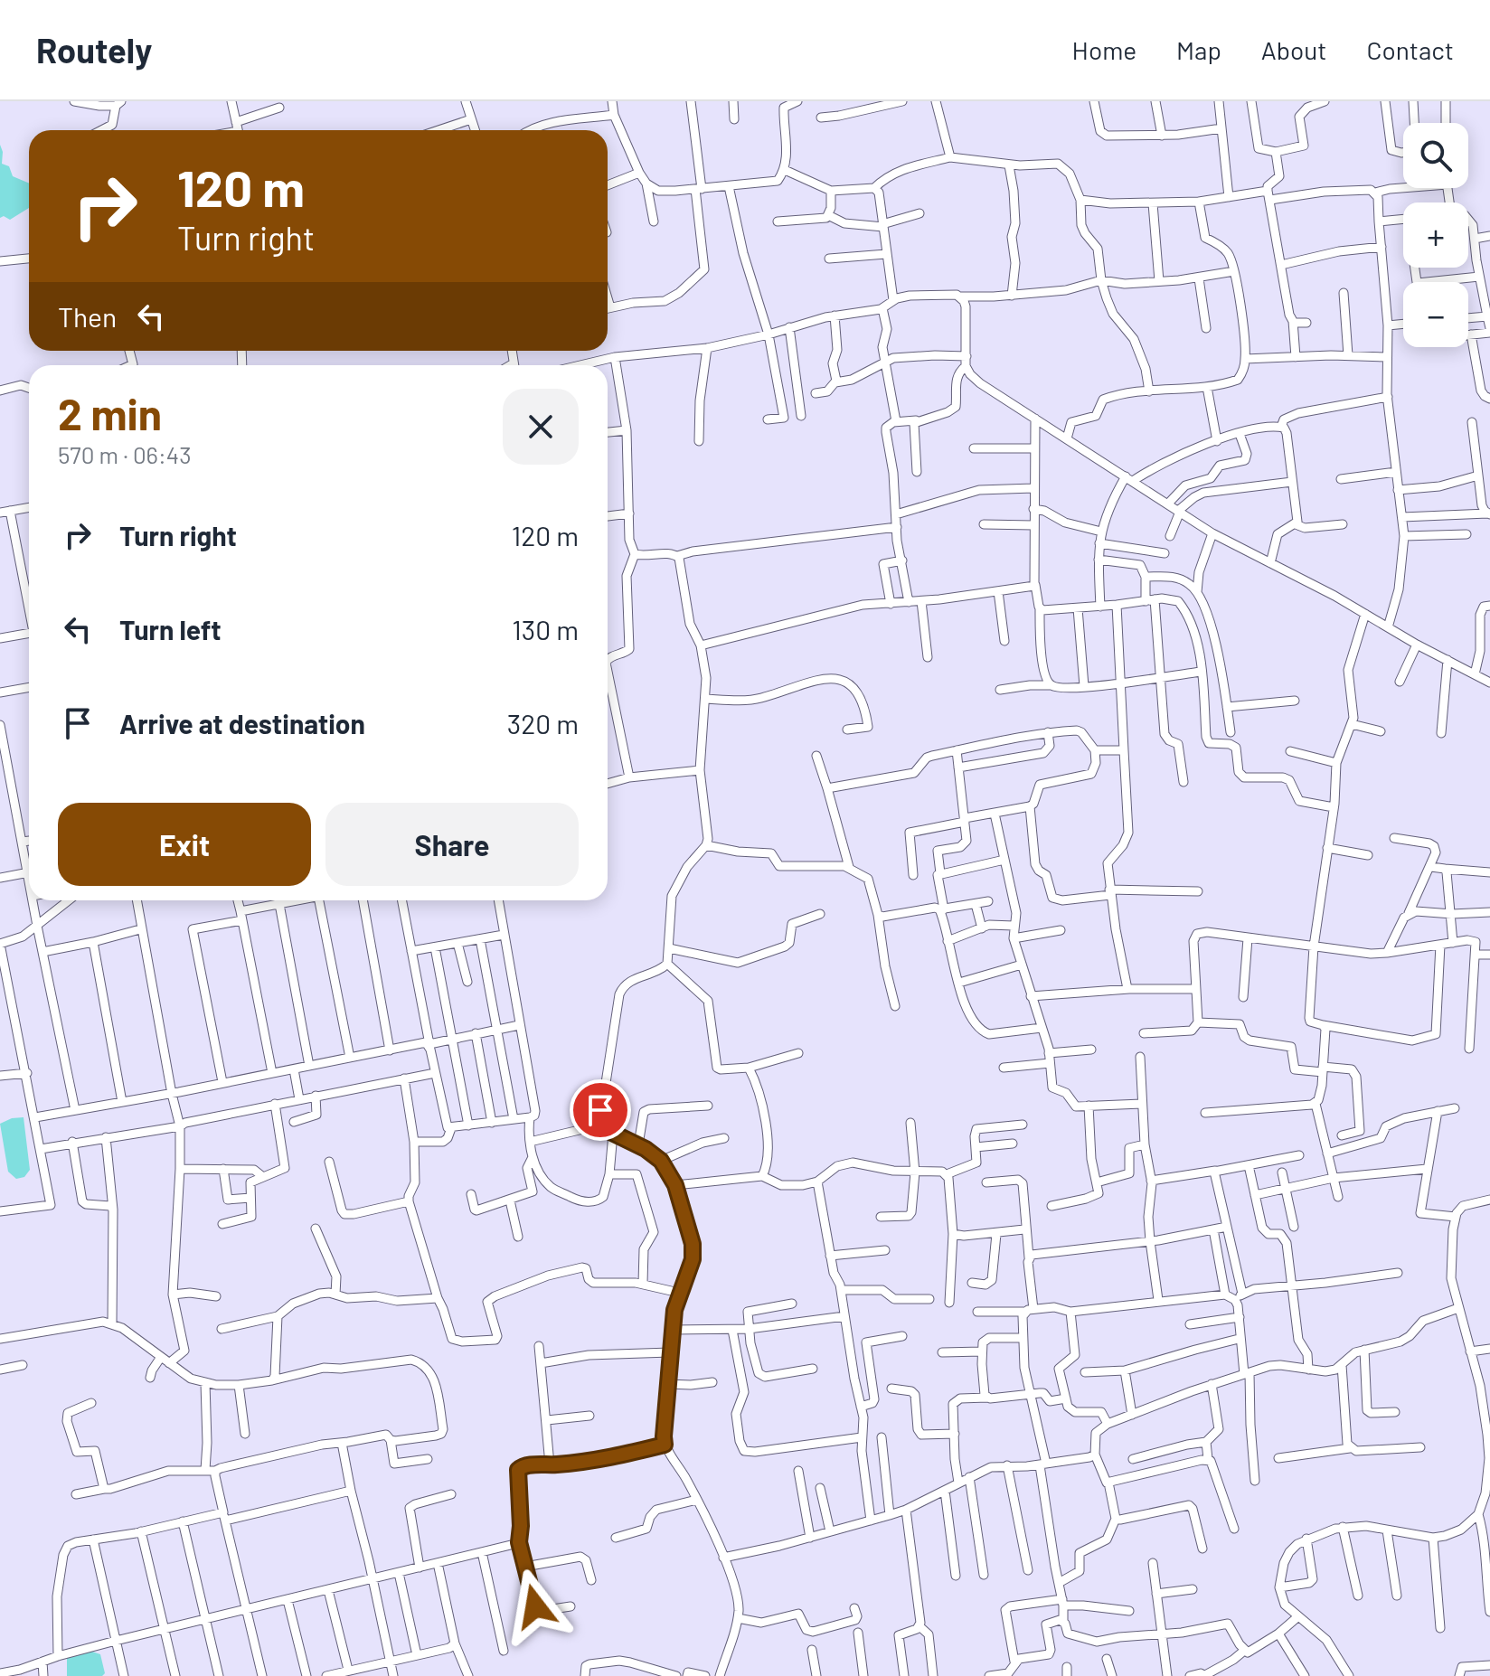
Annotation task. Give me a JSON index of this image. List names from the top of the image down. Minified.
{"page":{"header":"Routely","nav":["Home","Map","About","Contact"],"map_buttons":["+","−"],"turn":["120 m","Turn right"],"then":"Then","heading":["2 min","570 m · 06:43"],"list":[{"name":"Turn right","value":"120 m"},{"name":"Turn left","value":"130 m"},{"name":"Arrive at destination","value":"320 m"}],"buttons":["Exit","Share"]}}
